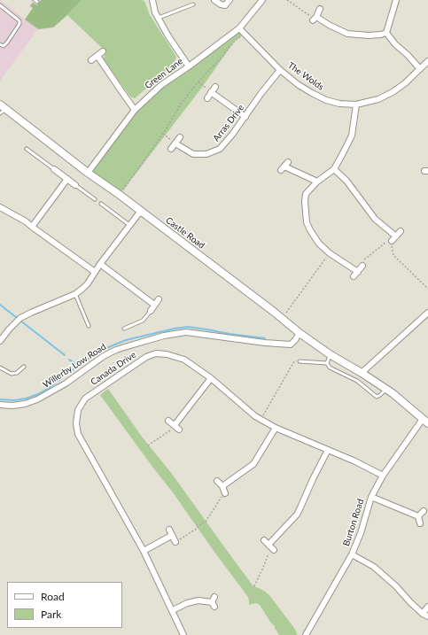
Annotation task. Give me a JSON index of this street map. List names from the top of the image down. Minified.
{"streets":{"street":["Green Lane","The Wolds","Arras Drive","Castle Road","Willerby Low Road","Canada Drive","Burton Road"]},"crossings":[["Green Lane","The Wolds"],["Green Lane","Castle Road"],["The Wolds","Arras Drive"],["Castle Road","Willerby Low Road"],["Castle Road","Burton Road"],["Canada Drive","Burton Road"]],"legend":["Road","Park"]}
